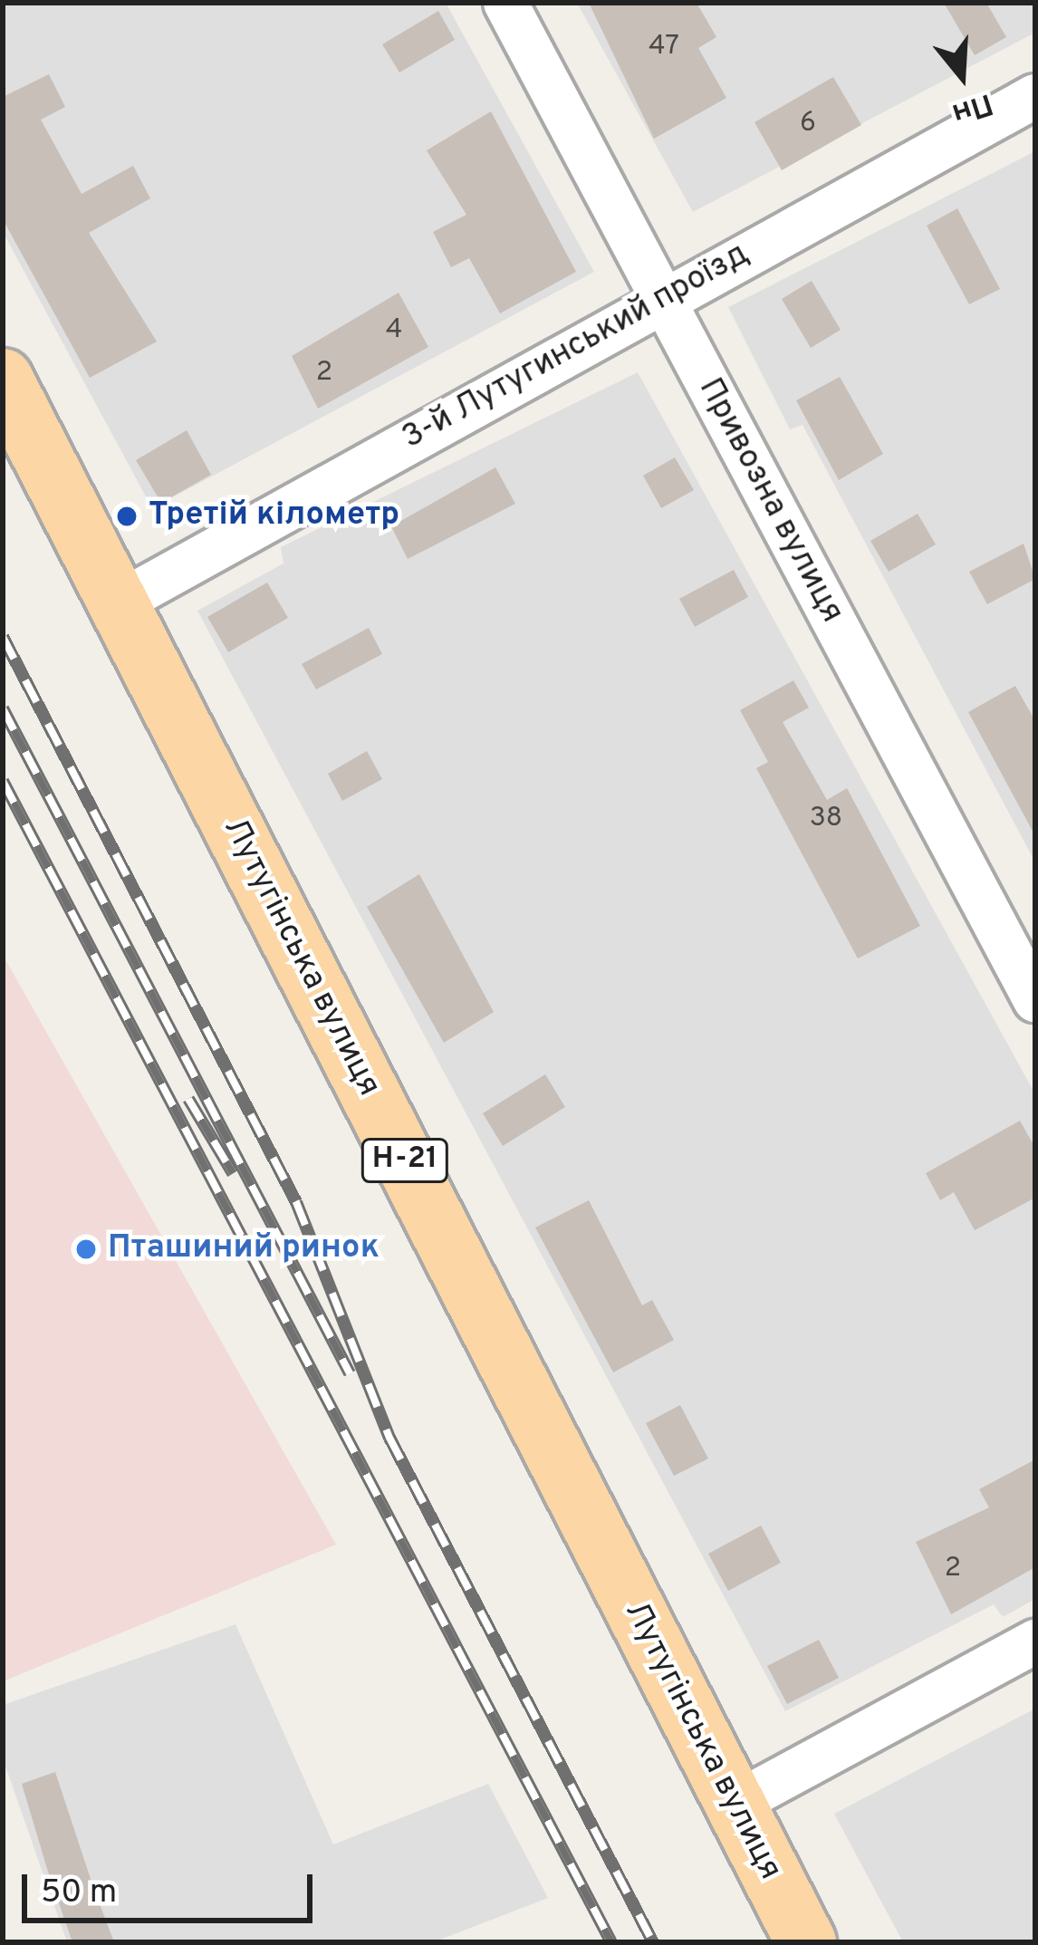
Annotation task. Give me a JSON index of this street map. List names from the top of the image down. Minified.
{"streets":{"main road":["Лутугінська вулиця","Н-21"],"street":["3-й Лутугинський проїзд","Привозна вулиця"]},"crossings":[["3-й Лутугинський проїзд","Привозна вулиця"],["3-й Лутугинський проїзд","Лутугінська вулиця"]],"places":["Третій кілометр","Пташиний ринок"],"house_numbers":["47","6","4","2","38","2"],"scale_bar":"50 m","north":"bottom"}
